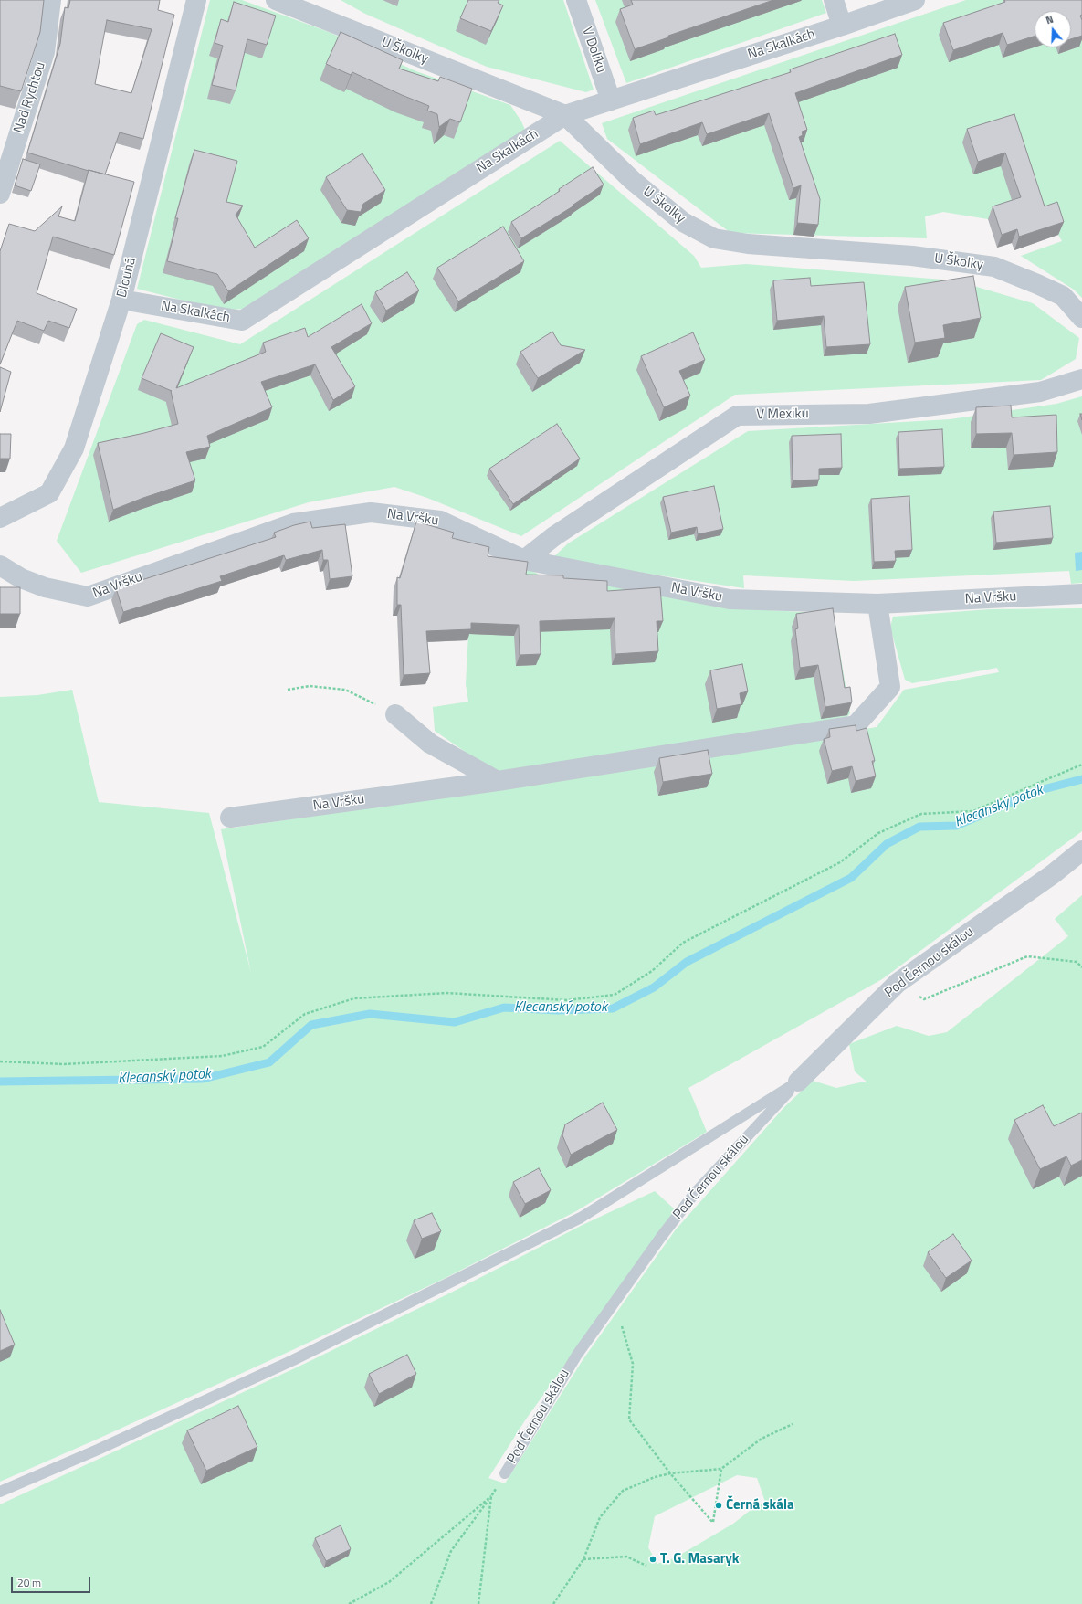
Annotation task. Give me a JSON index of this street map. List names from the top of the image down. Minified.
{"streets":{"street":["Na Skalkách","V Dolíku","U Školky","Nad Rychtou","Dlouhá","V Mexiku","Na Vršku","Pod Černou skálou"]},"crossings":[["Na Skalkách","V Dolíku"],["Na Skalkách","U Školky"],["Na Skalkách","Dlouhá"],["V Mexiku","Na Vršku"]],"water":["Klecanský potok"],"places":["Černá skála","T. G. Masaryk"],"scale_bar":"20 m","north":"top"}
